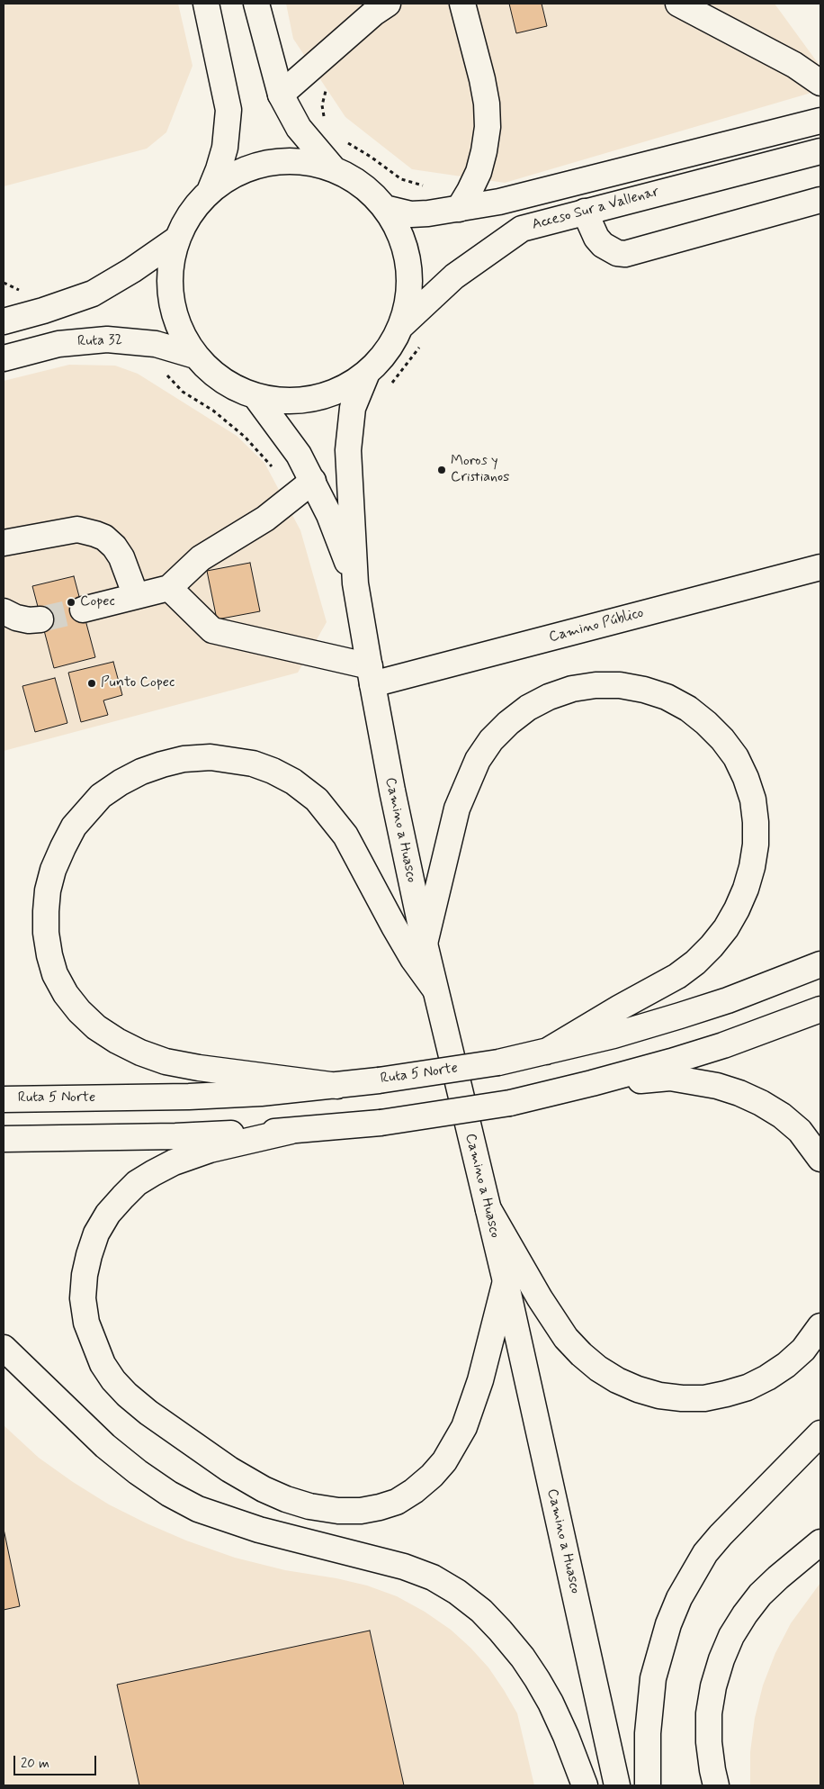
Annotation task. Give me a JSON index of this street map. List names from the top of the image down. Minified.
{"streets":{"main road":["Acceso Sur a Vallenar","Ruta 32","Camino Público","Camino a Huasco","Ruta 5 Norte"]},"crossings":[["Acceso Sur a Vallenar","Ruta 32"],["Acceso Sur a Vallenar","Camino a Huasco"],["Camino Público","Camino a Huasco"]],"places":["Moros y Cristianos","Copec","Punto Copec"],"scale_bar":"20 m"}
